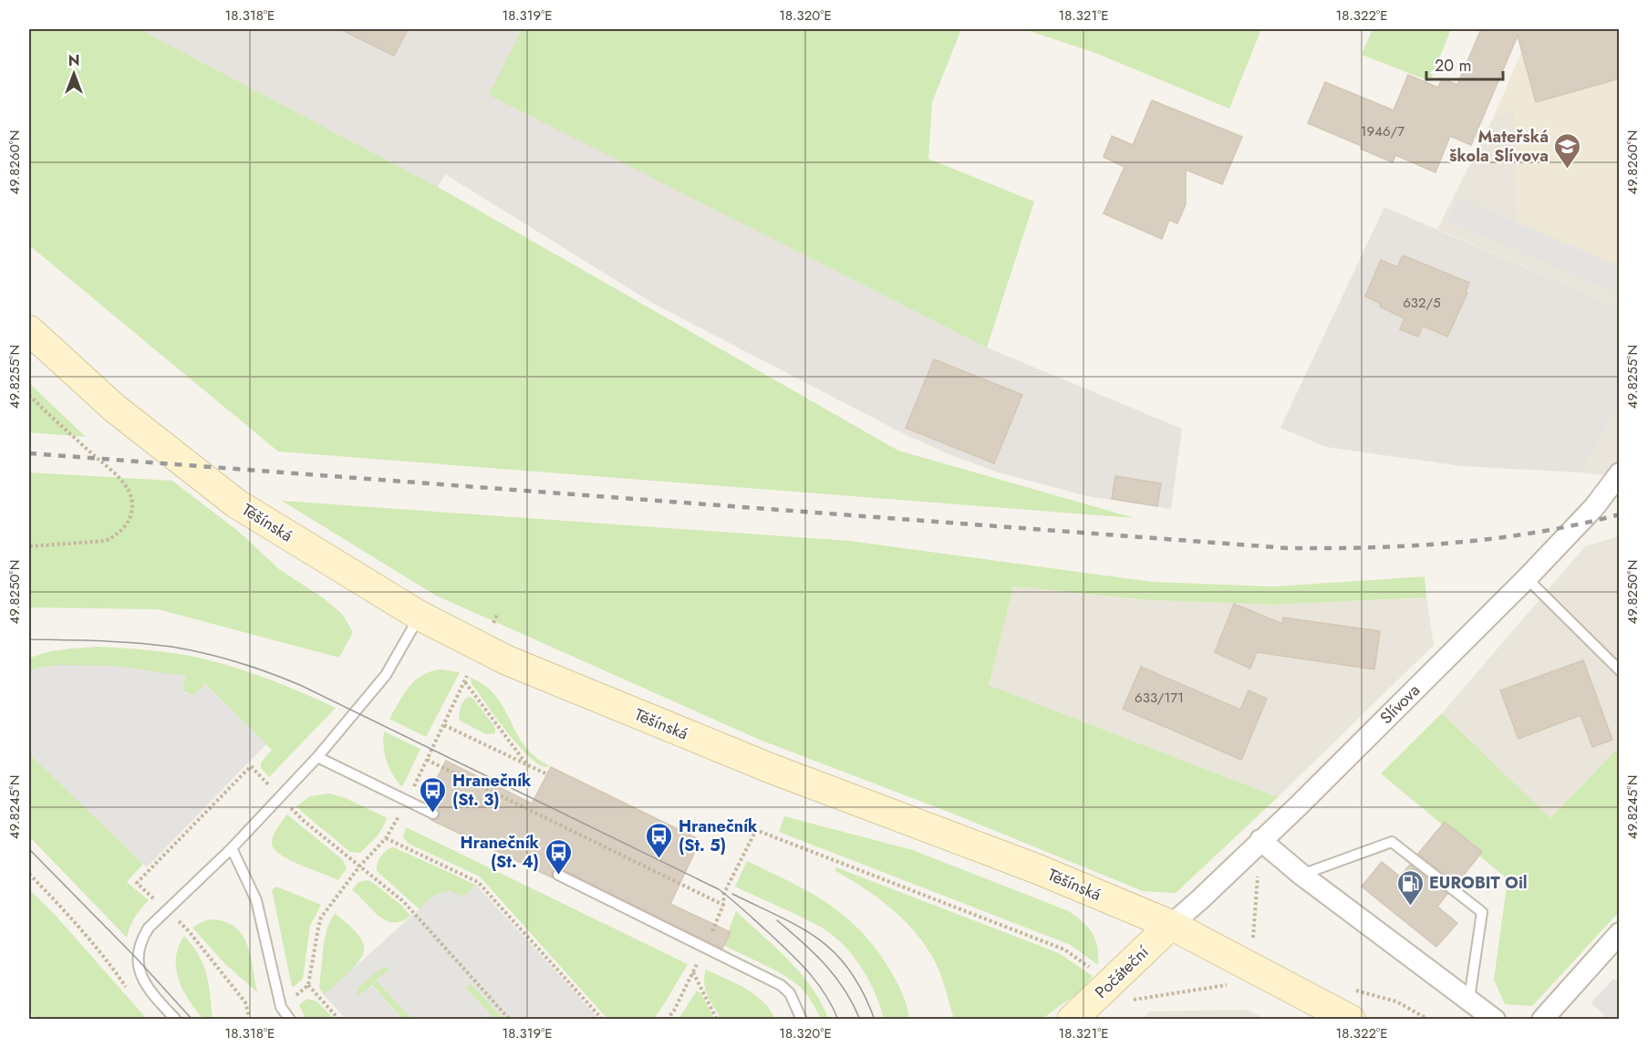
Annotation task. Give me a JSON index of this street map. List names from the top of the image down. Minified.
{"streets":{"main road":["Těšínská","Počáteční"],"street":["Slívova"]},"crossings":[["Těšínská","Slívova"],["Těšínská","Počáteční"],["Slívova","Počáteční"]],"places":{"school or university":["Mateřská škola Slívova"],"bus stop":["Hranečník (St. 3)","Hranečník (St. 5)","Hranečník (St. 4)"],"fuel station":["EUROBIT Oil"]},"house_numbers":["1946/7","632/5","633/171"],"scale_bar":"20 m","north":"top","coordinates":["18.318°E","18.319°E","18.320°E","18.321°E","18.322°E","49.8260°N","49.8255°N","49.8250°N","49.8245°N"]}
